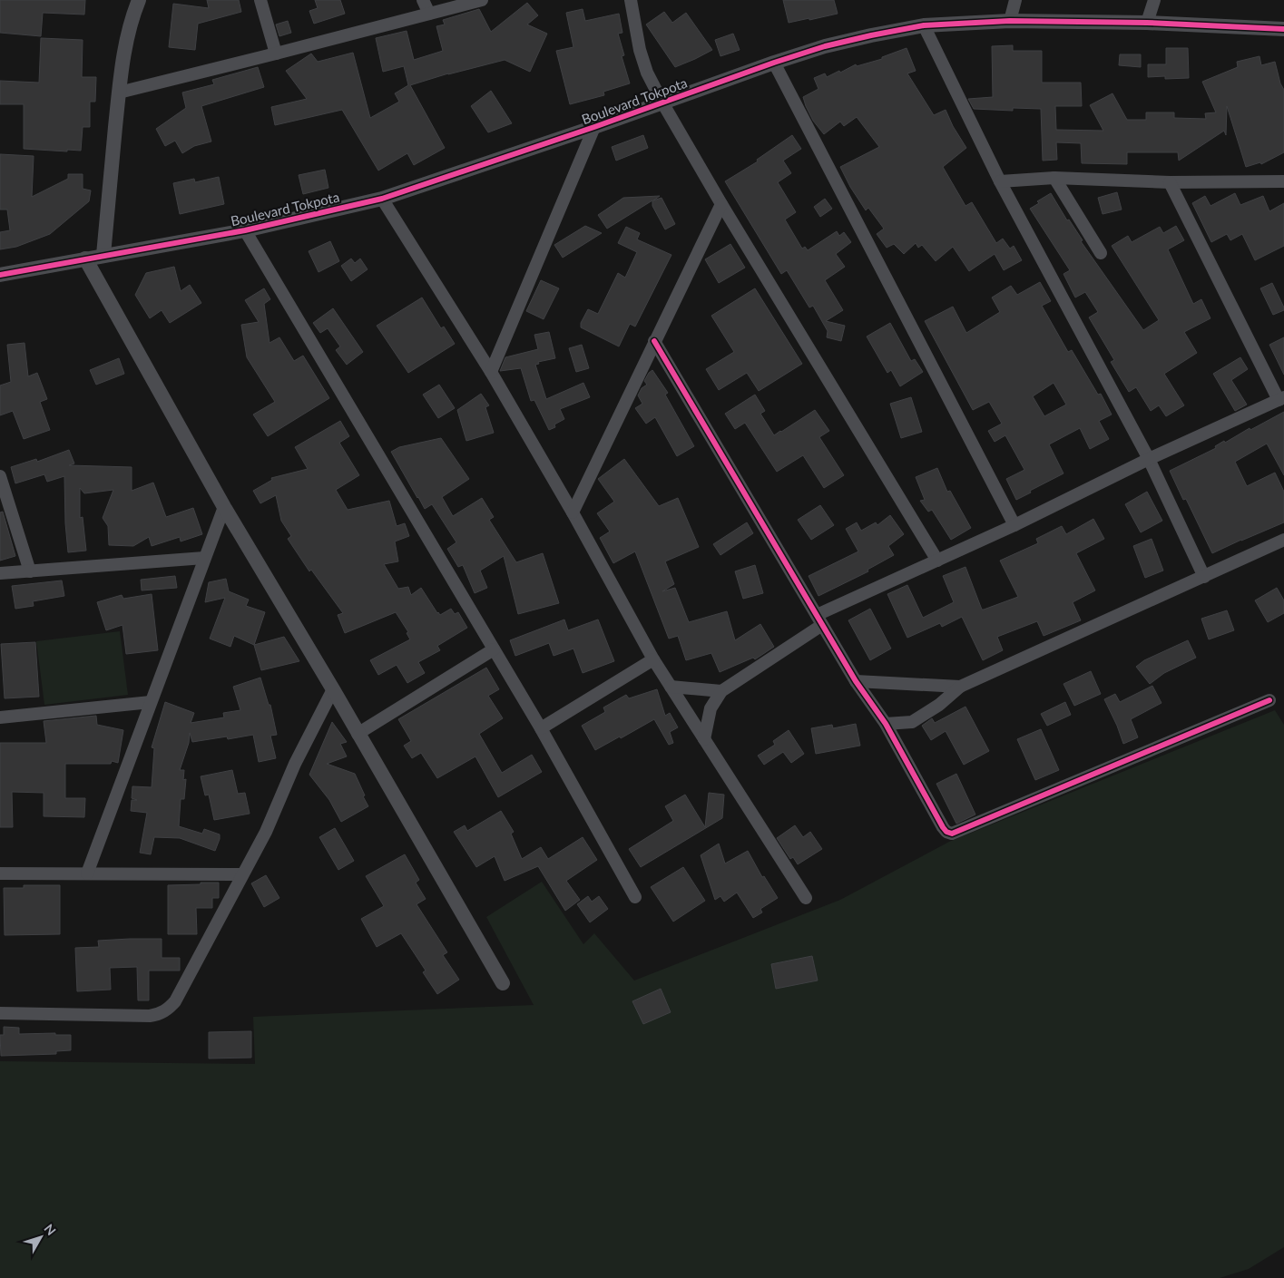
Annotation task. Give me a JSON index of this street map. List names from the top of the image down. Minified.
{"streets":{"street":["Boulevard Tokpota"]},"north":"top right"}
